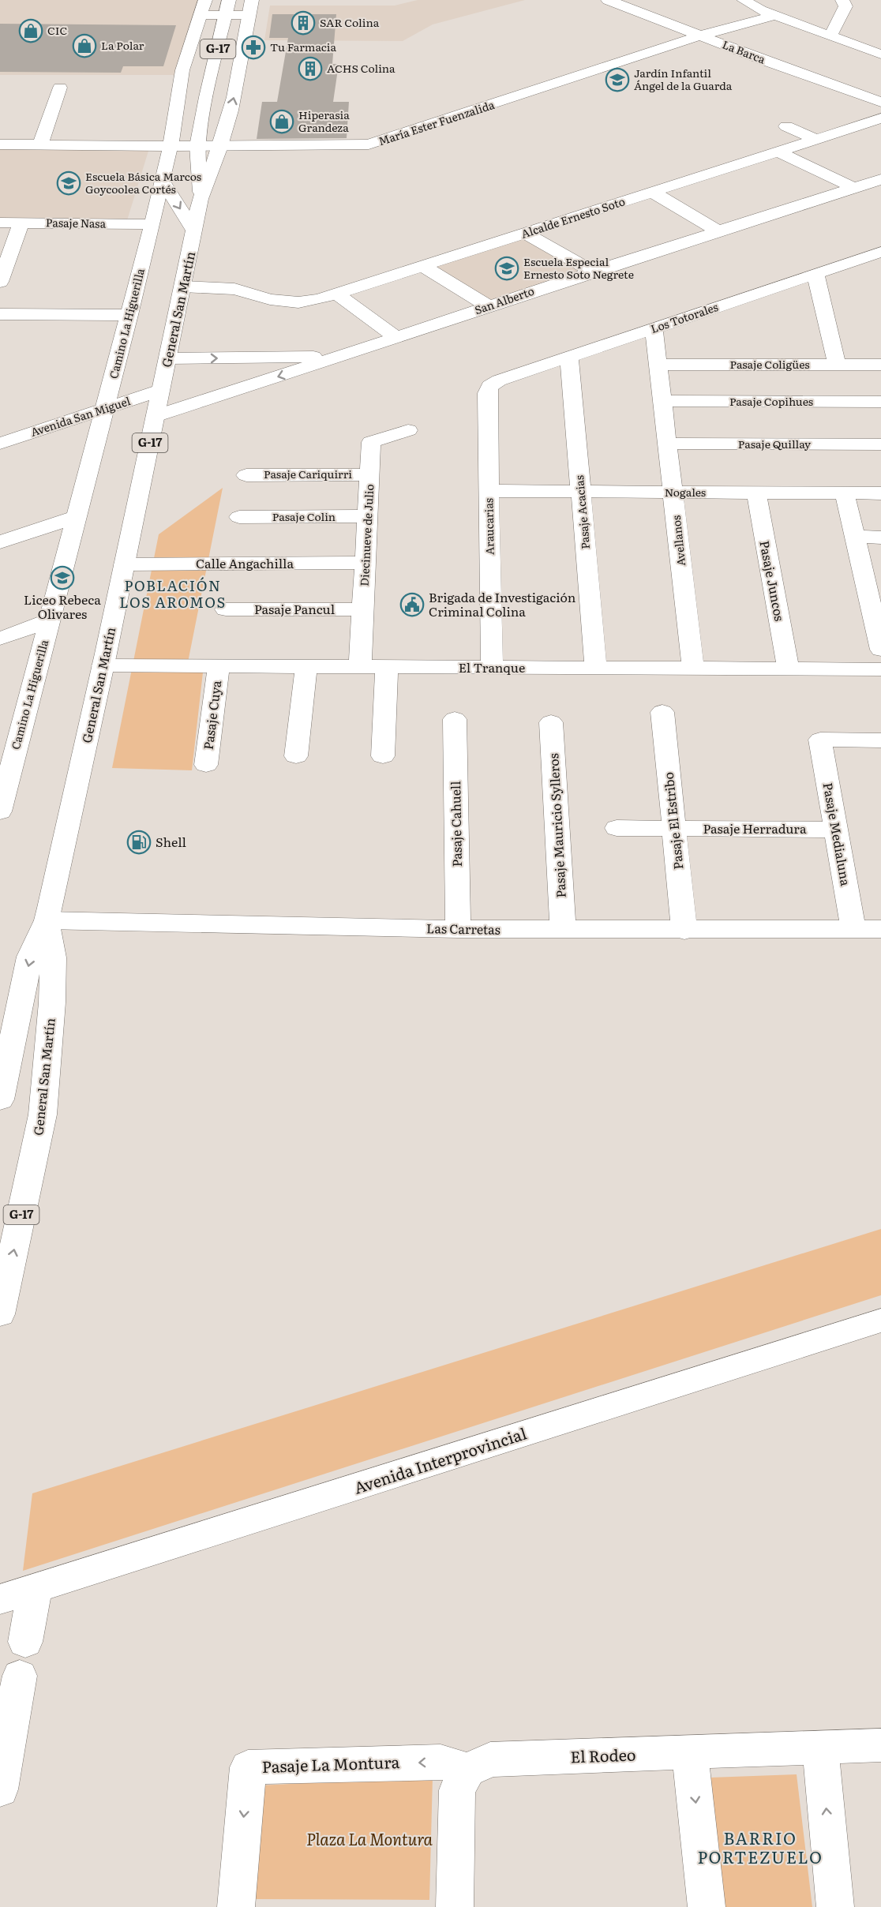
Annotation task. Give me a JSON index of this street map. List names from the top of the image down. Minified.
{"streets":{"street":["G-17","La Barca","María Ester Fuenzalida","Alcalde Ernesto Soto","Pasaje Nasa","San Alberto","General San Martín","Los Totorales","Camino La Higuerilla","Pasaje Coligües","Pasaje Copihues","Avenida San Miguel","Pasaje Quillay","Pasaje Cariquirri","Nogales","Pasaje Acacias","Pasaje Colin","Araucarias","Diecinueve de Julio","Avellanos","Calle Angachilla","Pasaje Juncos","Pasaje Pancul","El Tranque","Pasaje Cuya","Pasaje El Estribo","Pasaje Cahuell","Pasaje Mauricio Sylleros","Pasaje Herradura","Pasaje Medialuna","Las Carretas","Avenida Interprovincial","El Rodeo","Pasaje La Montura"]},"crossings":[["La Barca","María Ester Fuenzalida"],["María Ester Fuenzalida","General San Martín"],["María Ester Fuenzalida","Camino La Higuerilla"],["Alcalde Ernesto Soto","General San Martín"],["Pasaje Nasa","Camino La Higuerilla"],["San Alberto","General San Martín"],["General San Martín","Avenida San Miguel"],["General San Martín","Calle Angachilla"],["General San Martín","El Tranque"],["General San Martín","Las Carretas"],["Los Totorales","Pasaje Acacias"],["Los Totorales","Araucarias"],["Los Totorales","Avellanos"],["Camino La Higuerilla","Avenida San Miguel"],["Pasaje Coligües","Avellanos"],["Pasaje Copihues","Avellanos"],["Pasaje Quillay","Avellanos"],["Pasaje Cariquirri","Diecinueve de Julio"],["Nogales","Pasaje Acacias"],["Nogales","Araucarias"],["Nogales","Avellanos"],["Nogales","Pasaje Juncos"],["Pasaje Acacias","El Tranque"],["Pasaje Colin","Diecinueve de Julio"],["Araucarias","El Tranque"],["Diecinueve de Julio","Calle Angachilla"],["Diecinueve de Julio","Pasaje Pancul"],["Diecinueve de Julio","El Tranque"],["Avellanos","El Tranque"],["Pasaje Juncos","El Tranque"],["El Tranque","Pasaje Cuya"],["Pasaje El Estribo","Pasaje Herradura"],["Pasaje El Estribo","Las Carretas"],["Pasaje Cahuell","Las Carretas"],["Pasaje Mauricio Sylleros","Las Carretas"],["Pasaje Herradura","Pasaje Medialuna"],["Pasaje Medialuna","Las Carretas"],["El Rodeo","Pasaje La Montura"]],"districts":["POBLACIÓN LOS AROMOS","BARRIO PORTEZUELO"],"parks":["Plaza La Montura"],"places":{"building":["SAR Colina","ACHS Colina"],"shop":["CIC","La Polar","Hiperasia Grandeza"],"pharmacy":["Tu Farmacia"],"school or university":["Jardín Infantil Ángel de la Guarda","Escuela Básica Marcos Goycoolea Cortés","Escuela Especial Ernesto Soto Negrete","Liceo Rebeca Olivares"],"public building":["Brigada de Investigación Criminal Colina"],"fuel station":["Shell"]}}
